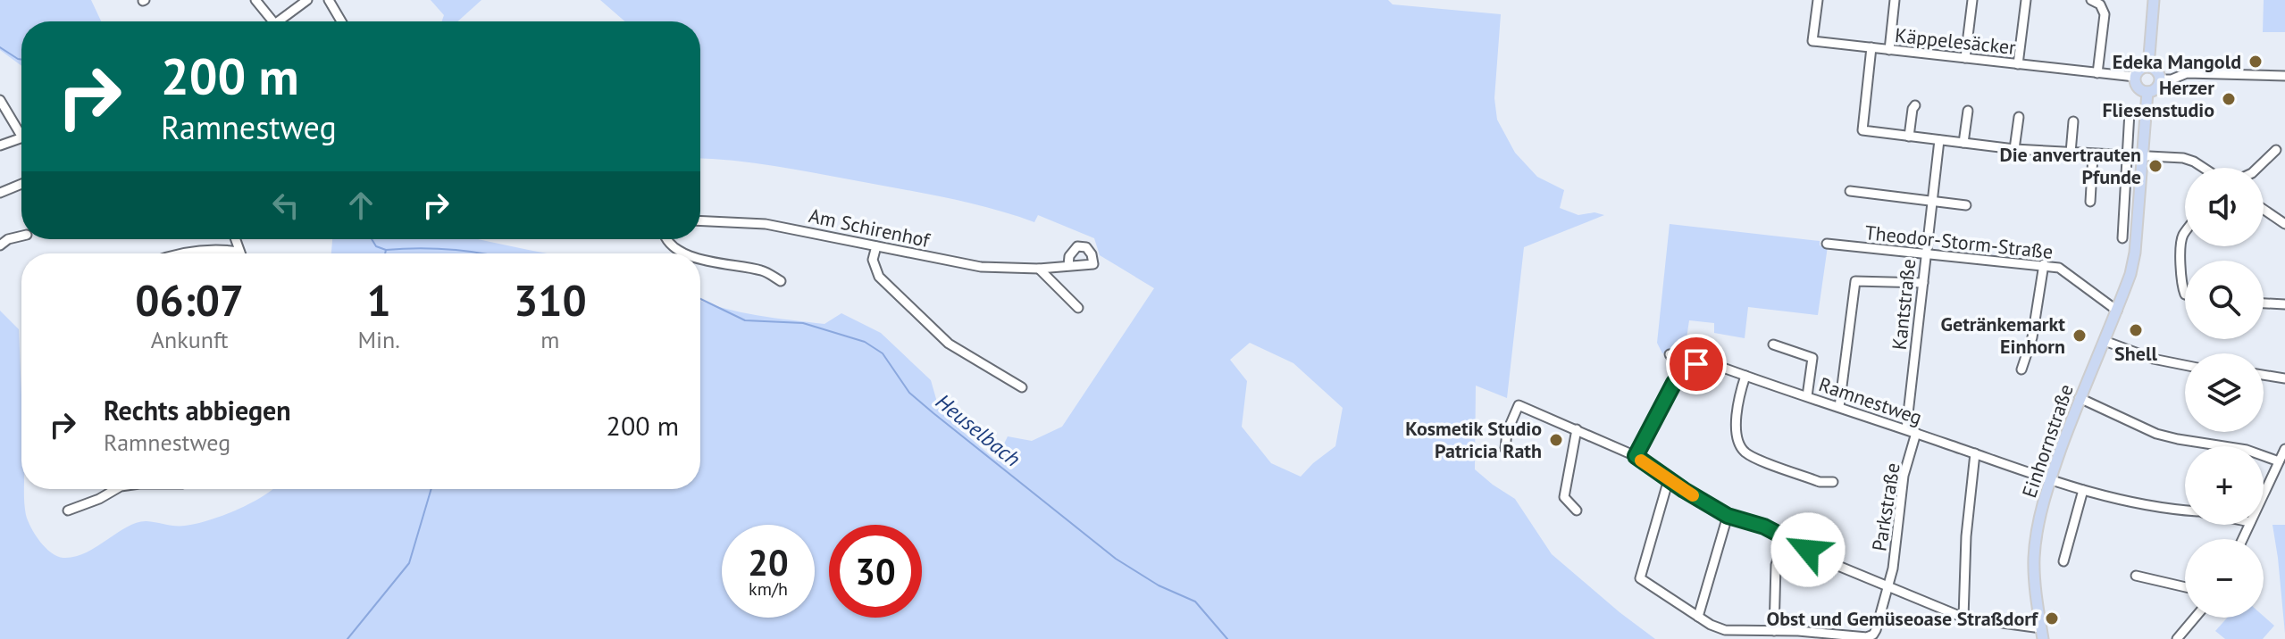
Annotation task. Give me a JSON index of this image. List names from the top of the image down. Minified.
{"streets":{"main road":["Einhornstraße"],"street":["Käppelesäcker","Am Schirenhof","Theodor-Storm-Straße","Kantstraße","Ramnestweg","Parkstraße"]},"crossings":[["Käppelesäcker","Einhornstraße"],["Theodor-Storm-Straße","Kantstraße"],["Theodor-Storm-Straße","Einhornstraße"],["Kantstraße","Ramnestweg"],["Ramnestweg","Einhornstraße"],["Ramnestweg","Parkstraße"]],"water":["Heuselbach"],"places":["Edeka Mangold","Herzer Fliesenstudio","Die anvertrauten Pfunde","Shell","Getränkemarkt Einhorn","Kosmetik Studio Patricia Rath","Obst und Gemüseoase Straßdorf"],"page":{"turn":["200 m","Ramnestweg"],"map_buttons":["+","−"],"eta":["06:07","Ankunft","1","Min.","310","m"],"list":[{"name":"Rechts abbiegen","note":"Ramnestweg","value":"200 m"}],"speed":"20 km/h","limit":"30"}}
